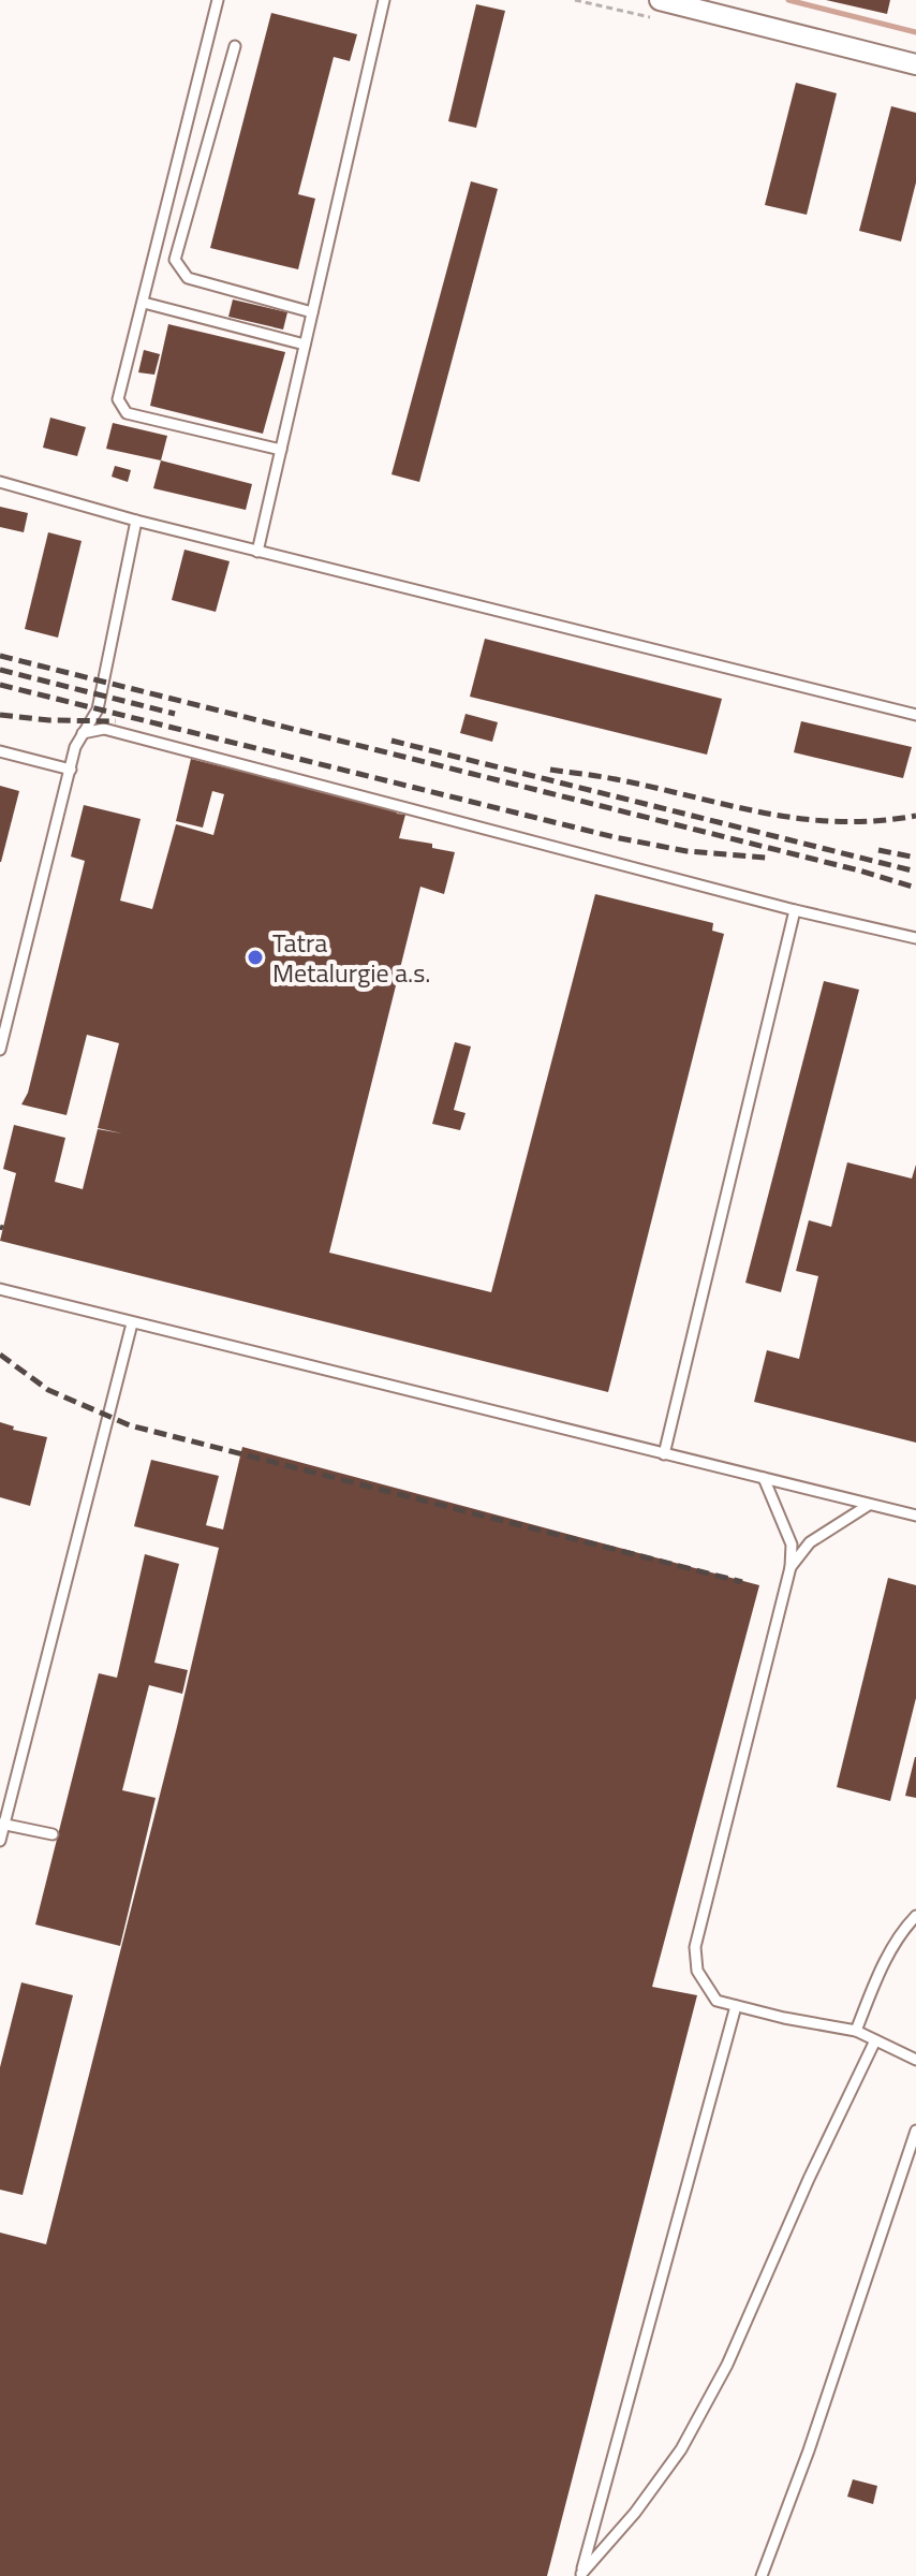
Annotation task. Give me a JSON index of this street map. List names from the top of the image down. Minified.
{"places":["Tatra Metalurgie a.s."]}
